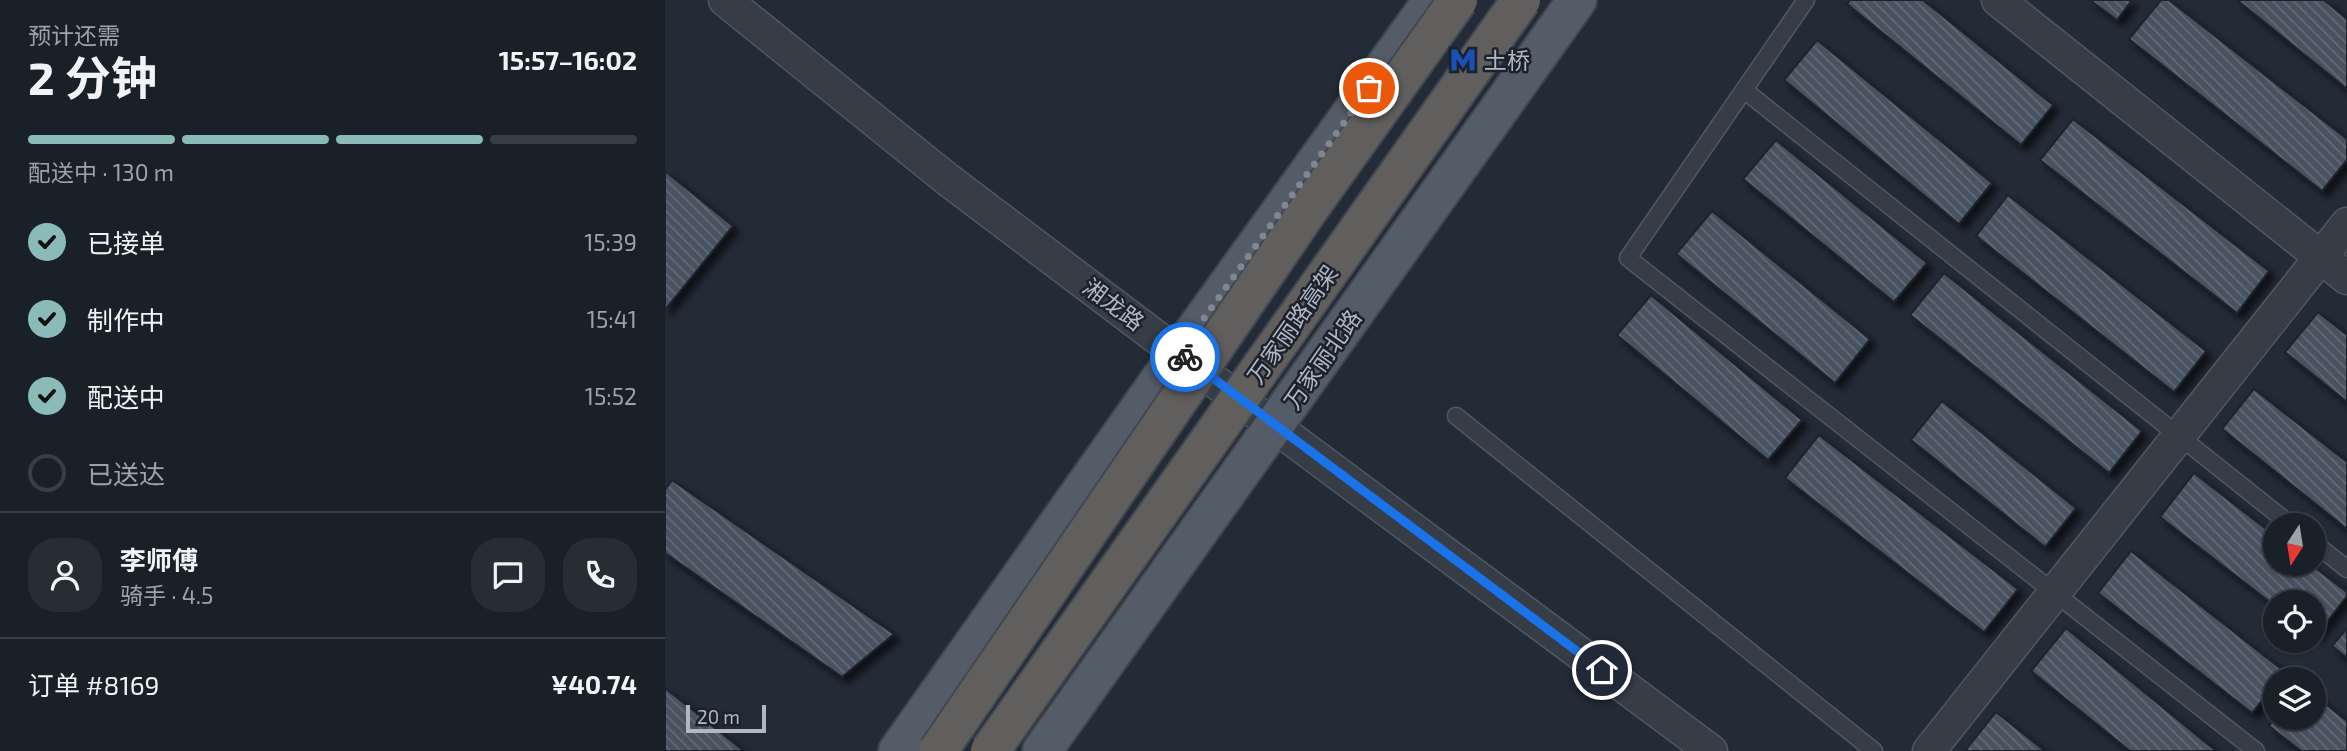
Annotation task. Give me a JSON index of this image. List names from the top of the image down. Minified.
{"streets":{"highway":["万家丽路高架"],"main road":["万家丽北路"],"street":["湘龙路"]},"crossings":[["湘龙路","万家丽北路"]],"places":{"metro station":["土桥"]},"scale_bar":"20 m","north":"bottom","page":{"heading":["2 分钟","预计还需","15:57–16:02"],"panel":["李师傅","骑手 · 4.5","订单 #8169","¥40.74"],"bar":"配送中 · 130 m","list":[["已接单","15:39"],["制作中","15:41"],["配送中","15:52"],"已送达"],"scale":"20 m"}}
